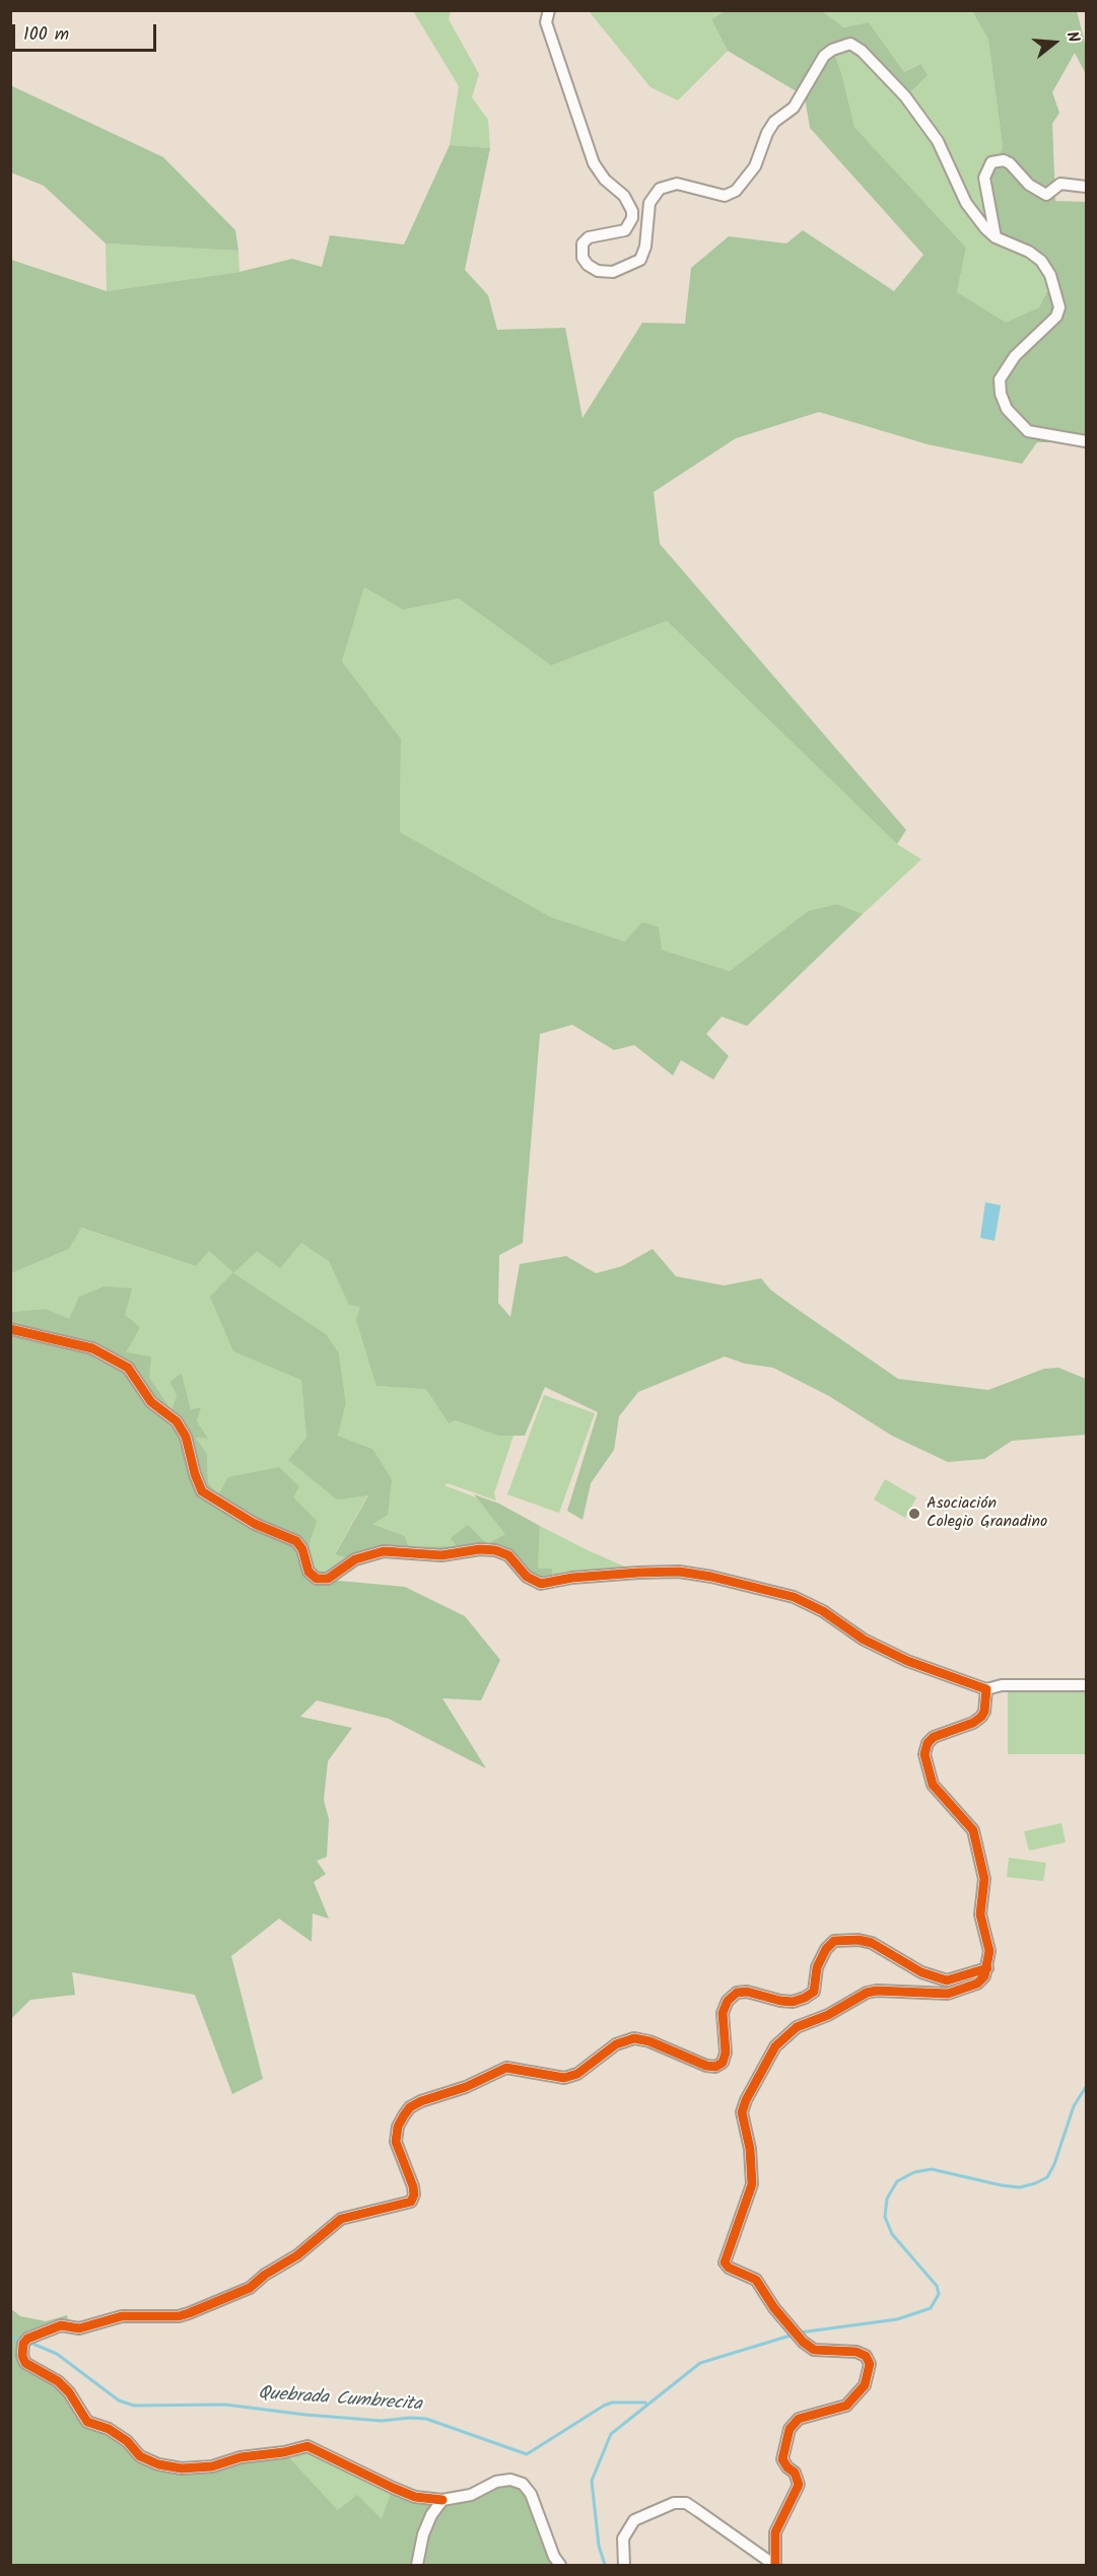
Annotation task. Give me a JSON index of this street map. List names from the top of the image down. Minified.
{"water":["Quebrada Cumbrecita"],"places":["Asociación Colegio Granadino"],"scale_bar":"100 m","north":"right"}
